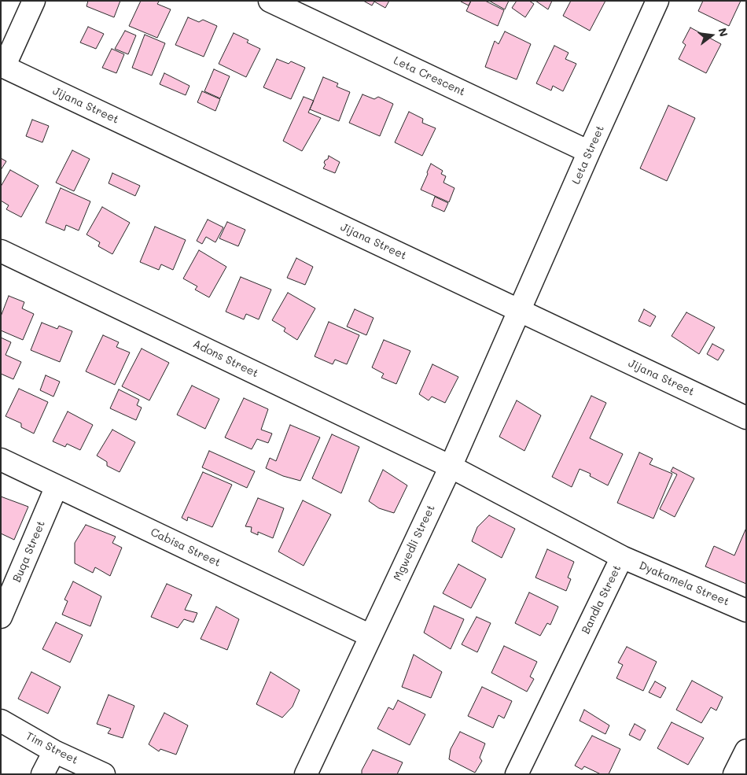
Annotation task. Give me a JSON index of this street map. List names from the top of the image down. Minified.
{"streets":{"street":["Leta Crescent","Jijana Street","Leta Street","Adons Street","Mgwedli Street","Cabisa Street","Buqa Street","Dyakamela Street","Bandla Street","Tim Street"]},"crossings":[["Leta Crescent","Leta Street"],["Jijana Street","Leta Street"],["Jijana Street","Mgwedli Street"],["Leta Street","Mgwedli Street"],["Adons Street","Mgwedli Street"],["Adons Street","Bandla Street"],["Mgwedli Street","Cabisa Street"],["Mgwedli Street","Bandla Street"],["Cabisa Street","Buqa Street"],["Dyakamela Street","Bandla Street"]],"north":"right"}
